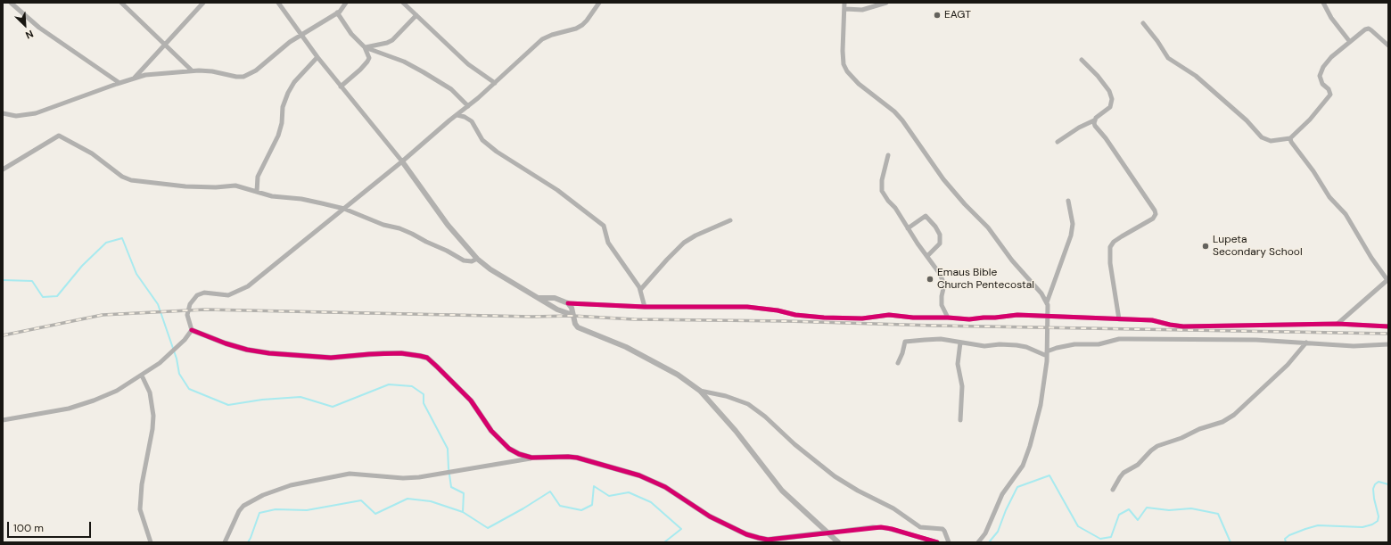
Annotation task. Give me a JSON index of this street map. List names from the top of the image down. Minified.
{"places":["EAGT","Lupeta Secondary School","Emaus Bible Church Pentecostal"],"scale_bar":"100 m","north":"bottom right"}
